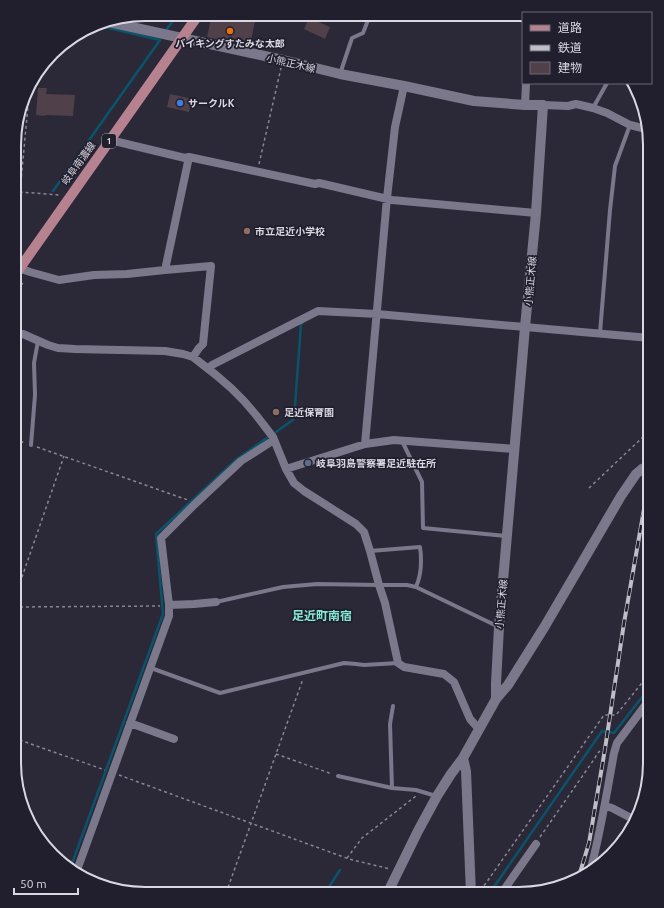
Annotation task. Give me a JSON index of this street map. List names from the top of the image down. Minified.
{"streets":{"main road":["小熊正木線","1","岐阜南濃線"]},"crossings":[["小熊正木線","岐阜南濃線"]],"districts":["足近町南宿"],"places":["バイキングすたみな太郎","サークルK","市立足近小学校","足近保育園","岐阜羽島警察署足近駐在所"],"legend":["道路","鉄道","建物"],"scale_bar":"50 m"}
